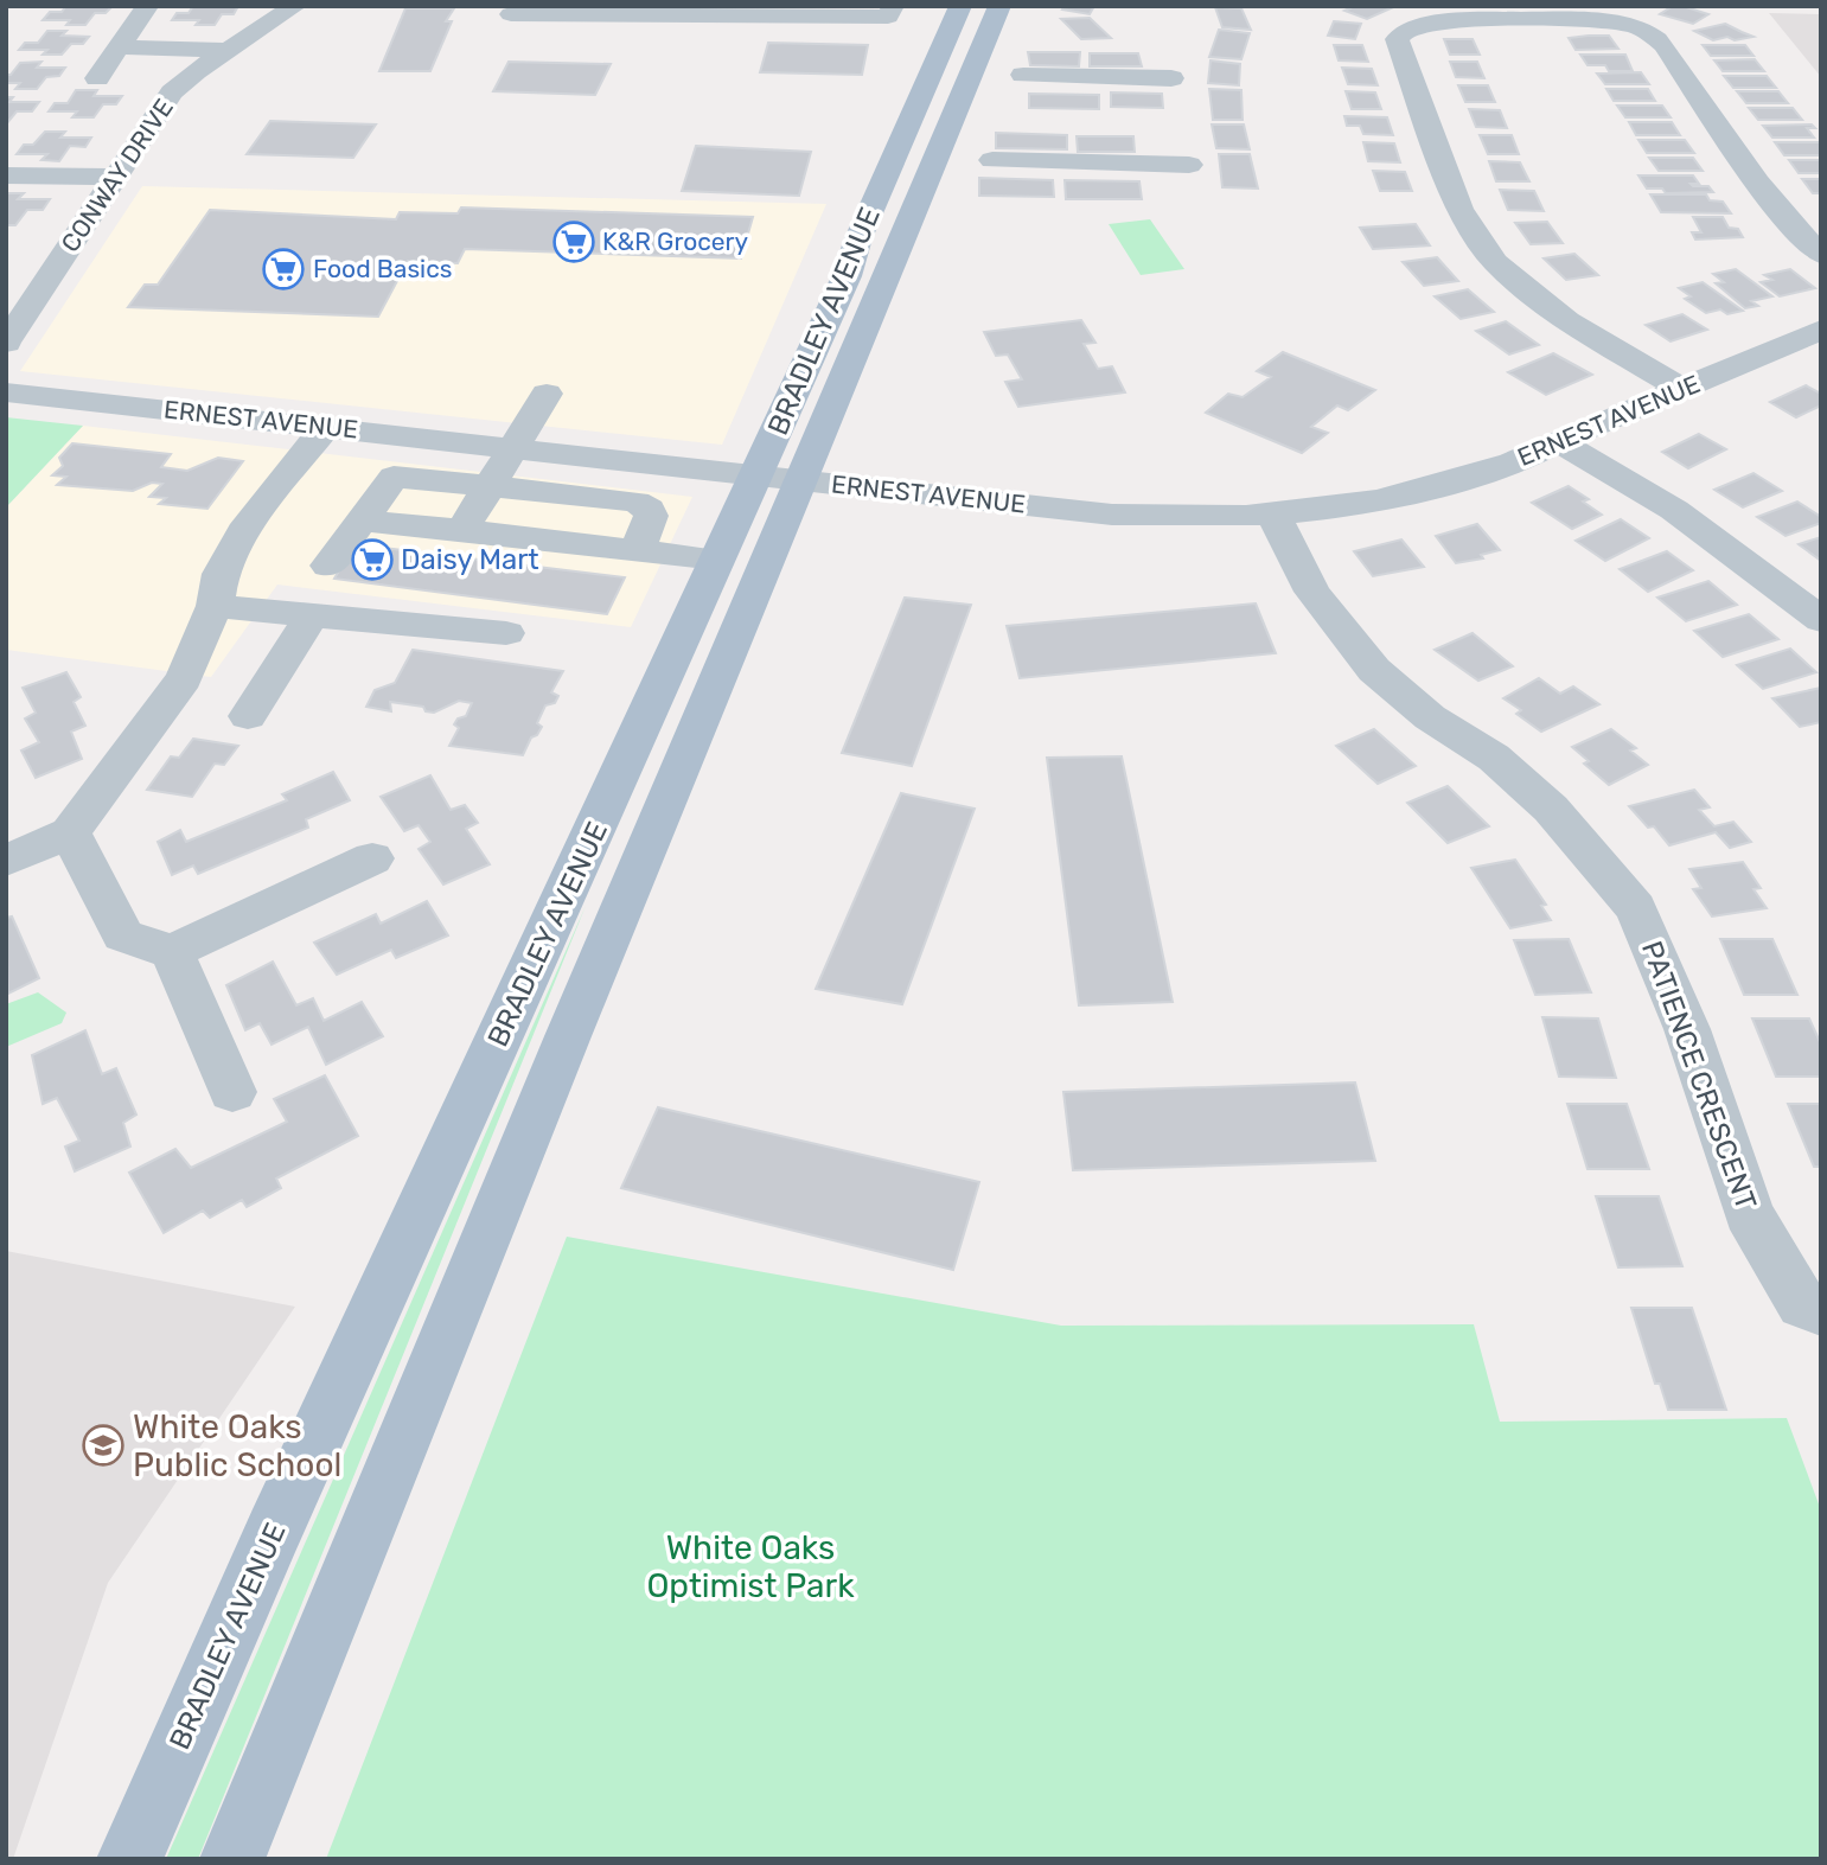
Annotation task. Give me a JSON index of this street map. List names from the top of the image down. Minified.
{"streets":{"main road":["BRADLEY AVENUE"],"street":["CONWAY DRIVE","ERNEST AVENUE","PATIENCE CRESCENT"]},"crossings":[["BRADLEY AVENUE","ERNEST AVENUE"],["ERNEST AVENUE","PATIENCE CRESCENT"]],"parks":["White Oaks Optimist Park"],"places":{"supermarket":["K&R Grocery","Food Basics","Daisy Mart"],"school or university":["White Oaks Public School"]}}
